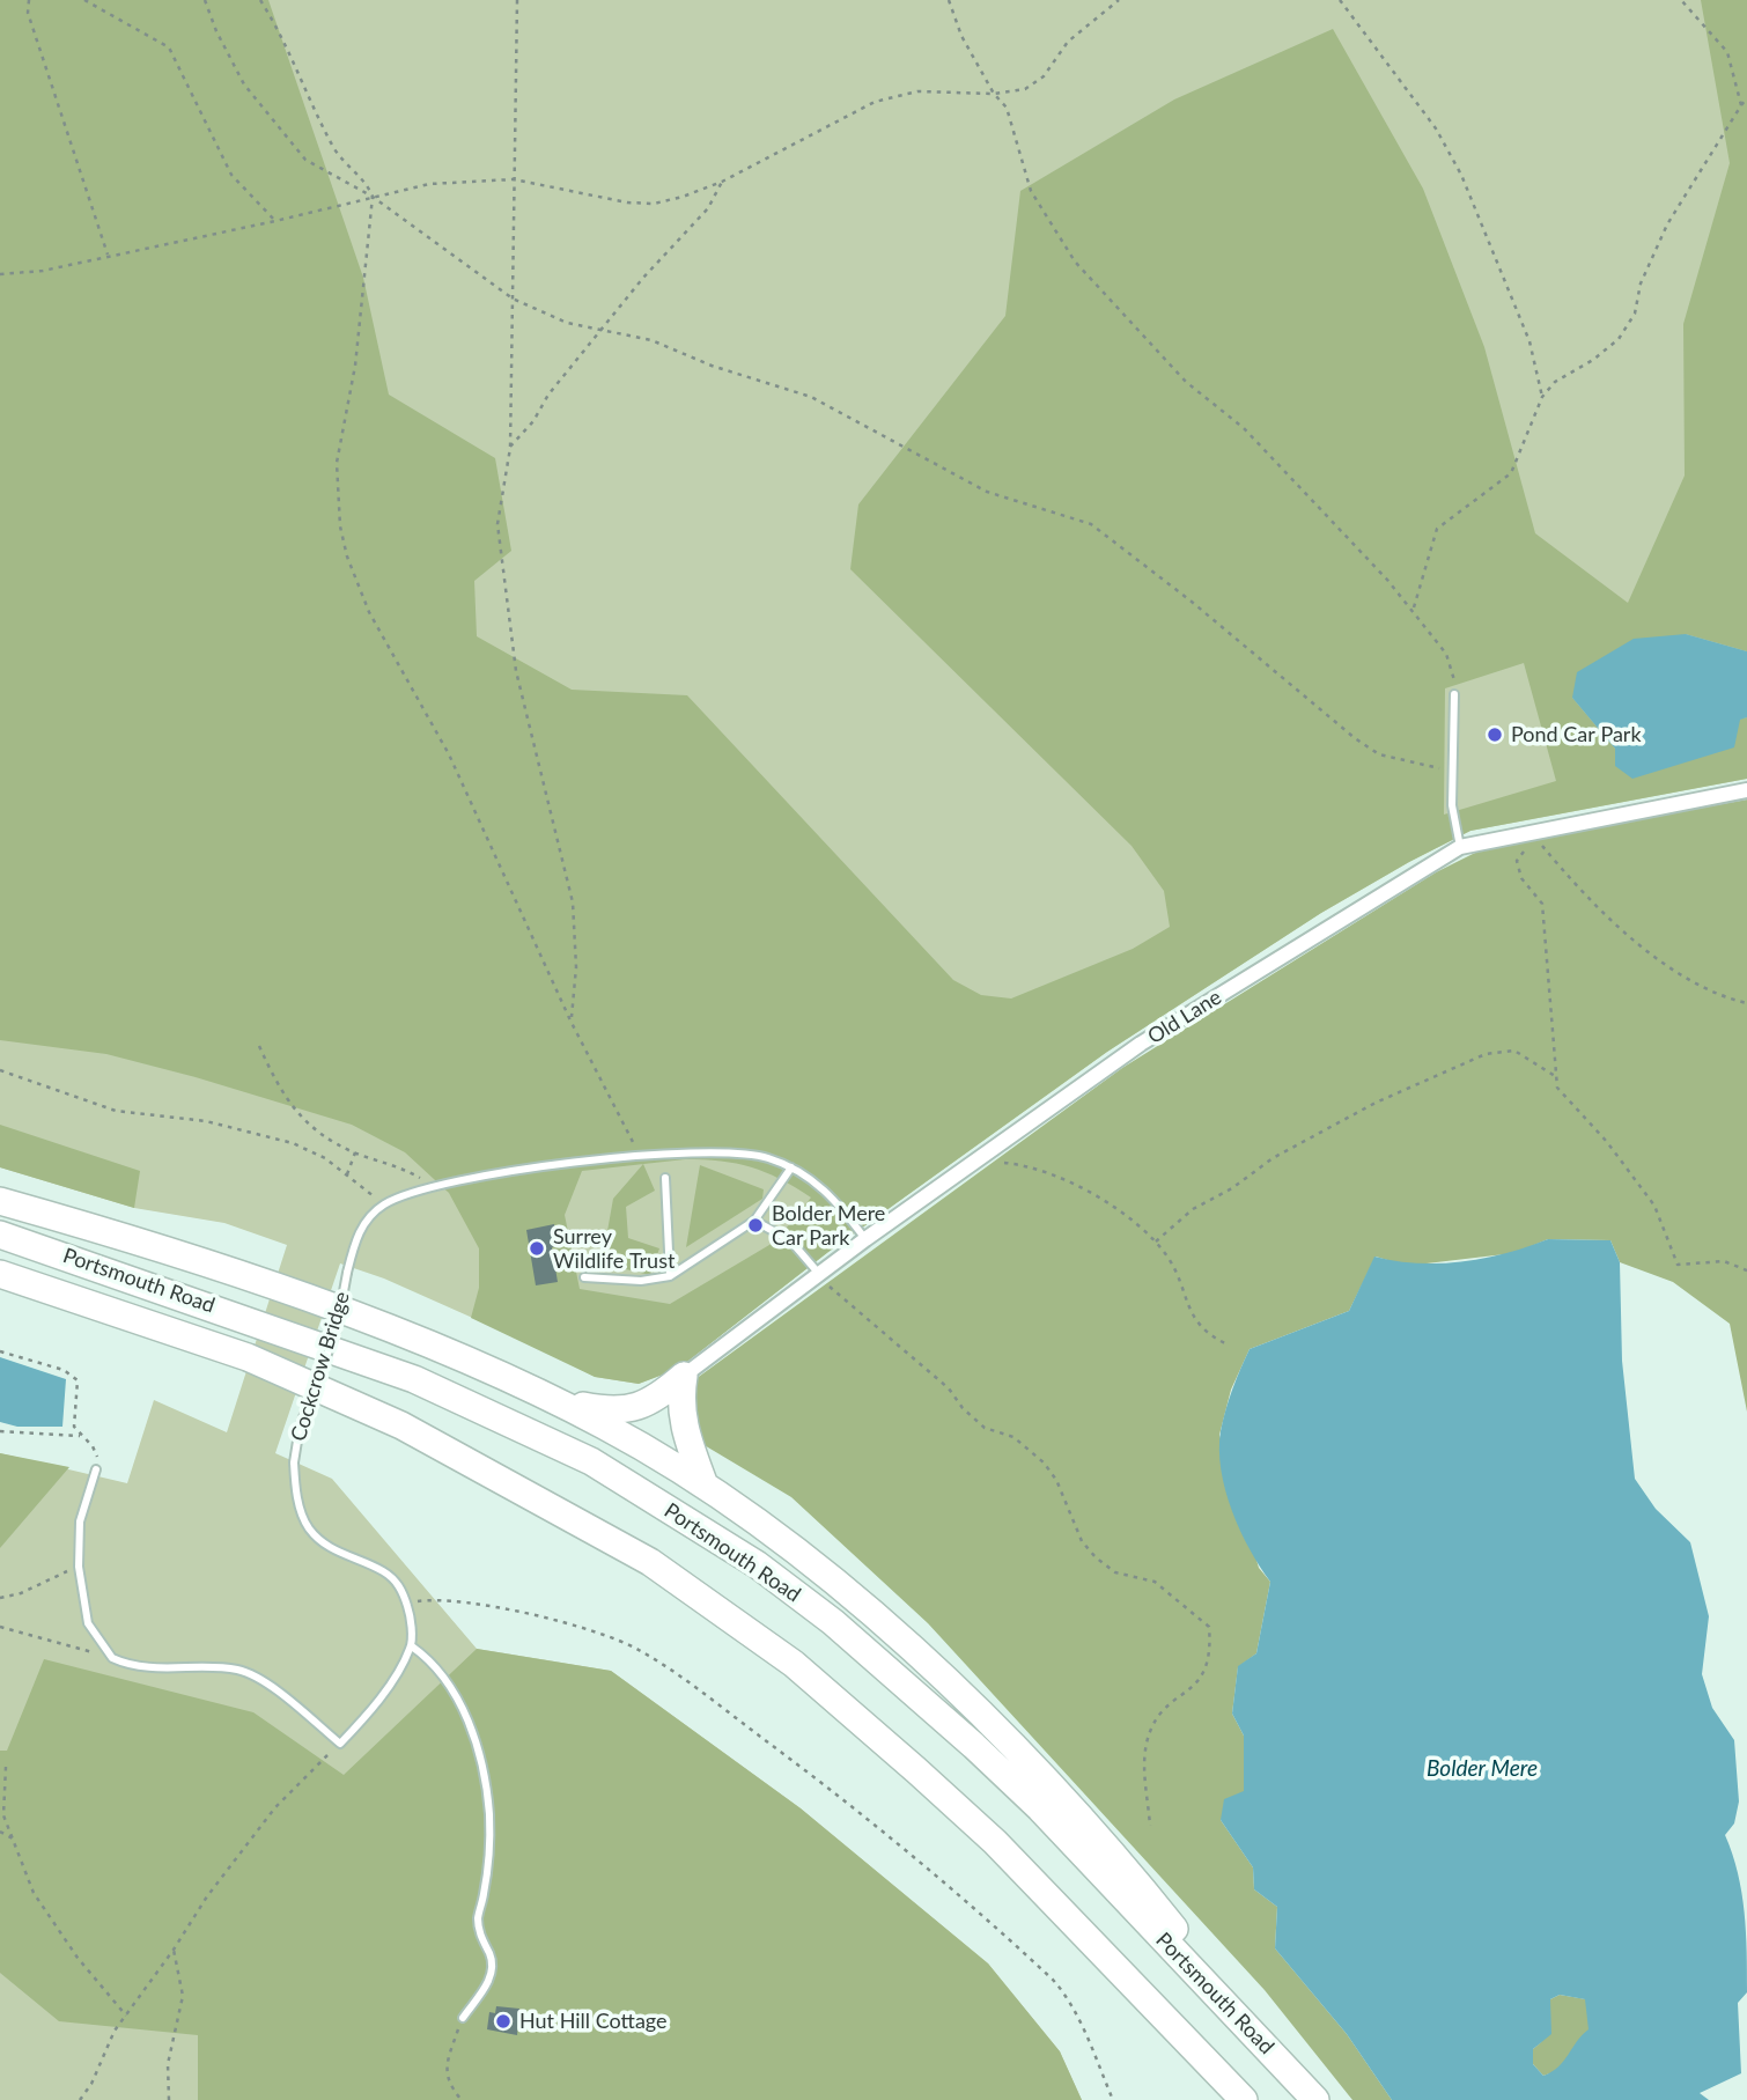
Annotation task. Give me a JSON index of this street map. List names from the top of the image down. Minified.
{"streets":{"highway":["Portsmouth Road"],"street":["Old Lane"],"lane":["Cockcrow Bridge"]},"water":["Bolder Mere"],"places":["Pond Car Park","Bolder Mere Car Park","Surrey Wildlife Trust","Hut Hill Cottage"]}
